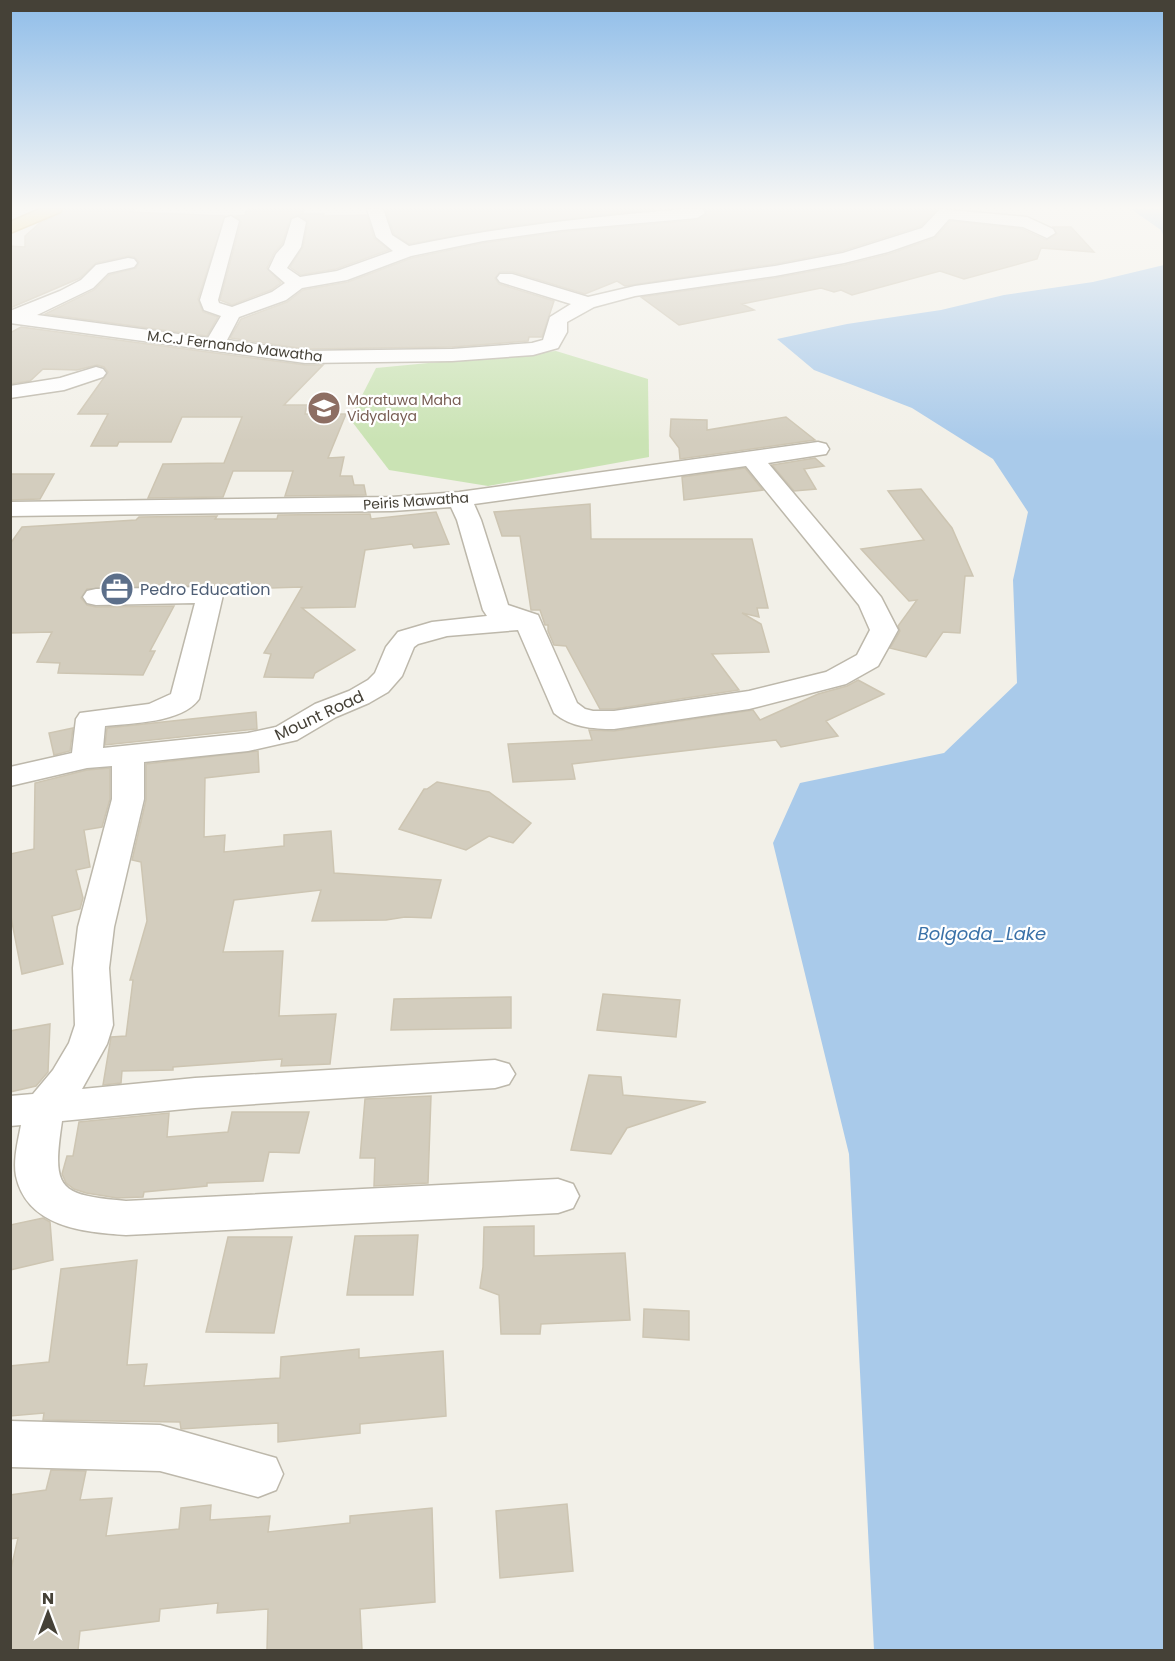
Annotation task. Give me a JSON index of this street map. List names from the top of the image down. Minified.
{"streets":{"street":["M.C.J Fernando Mawatha","Peiris Mawatha","Mount Road"]},"water":["Bolgoda_Lake"],"places":{"school or university":["Moratuwa Maha Vidyalaya"],"office":["Pedro Education"]},"north":"top"}
